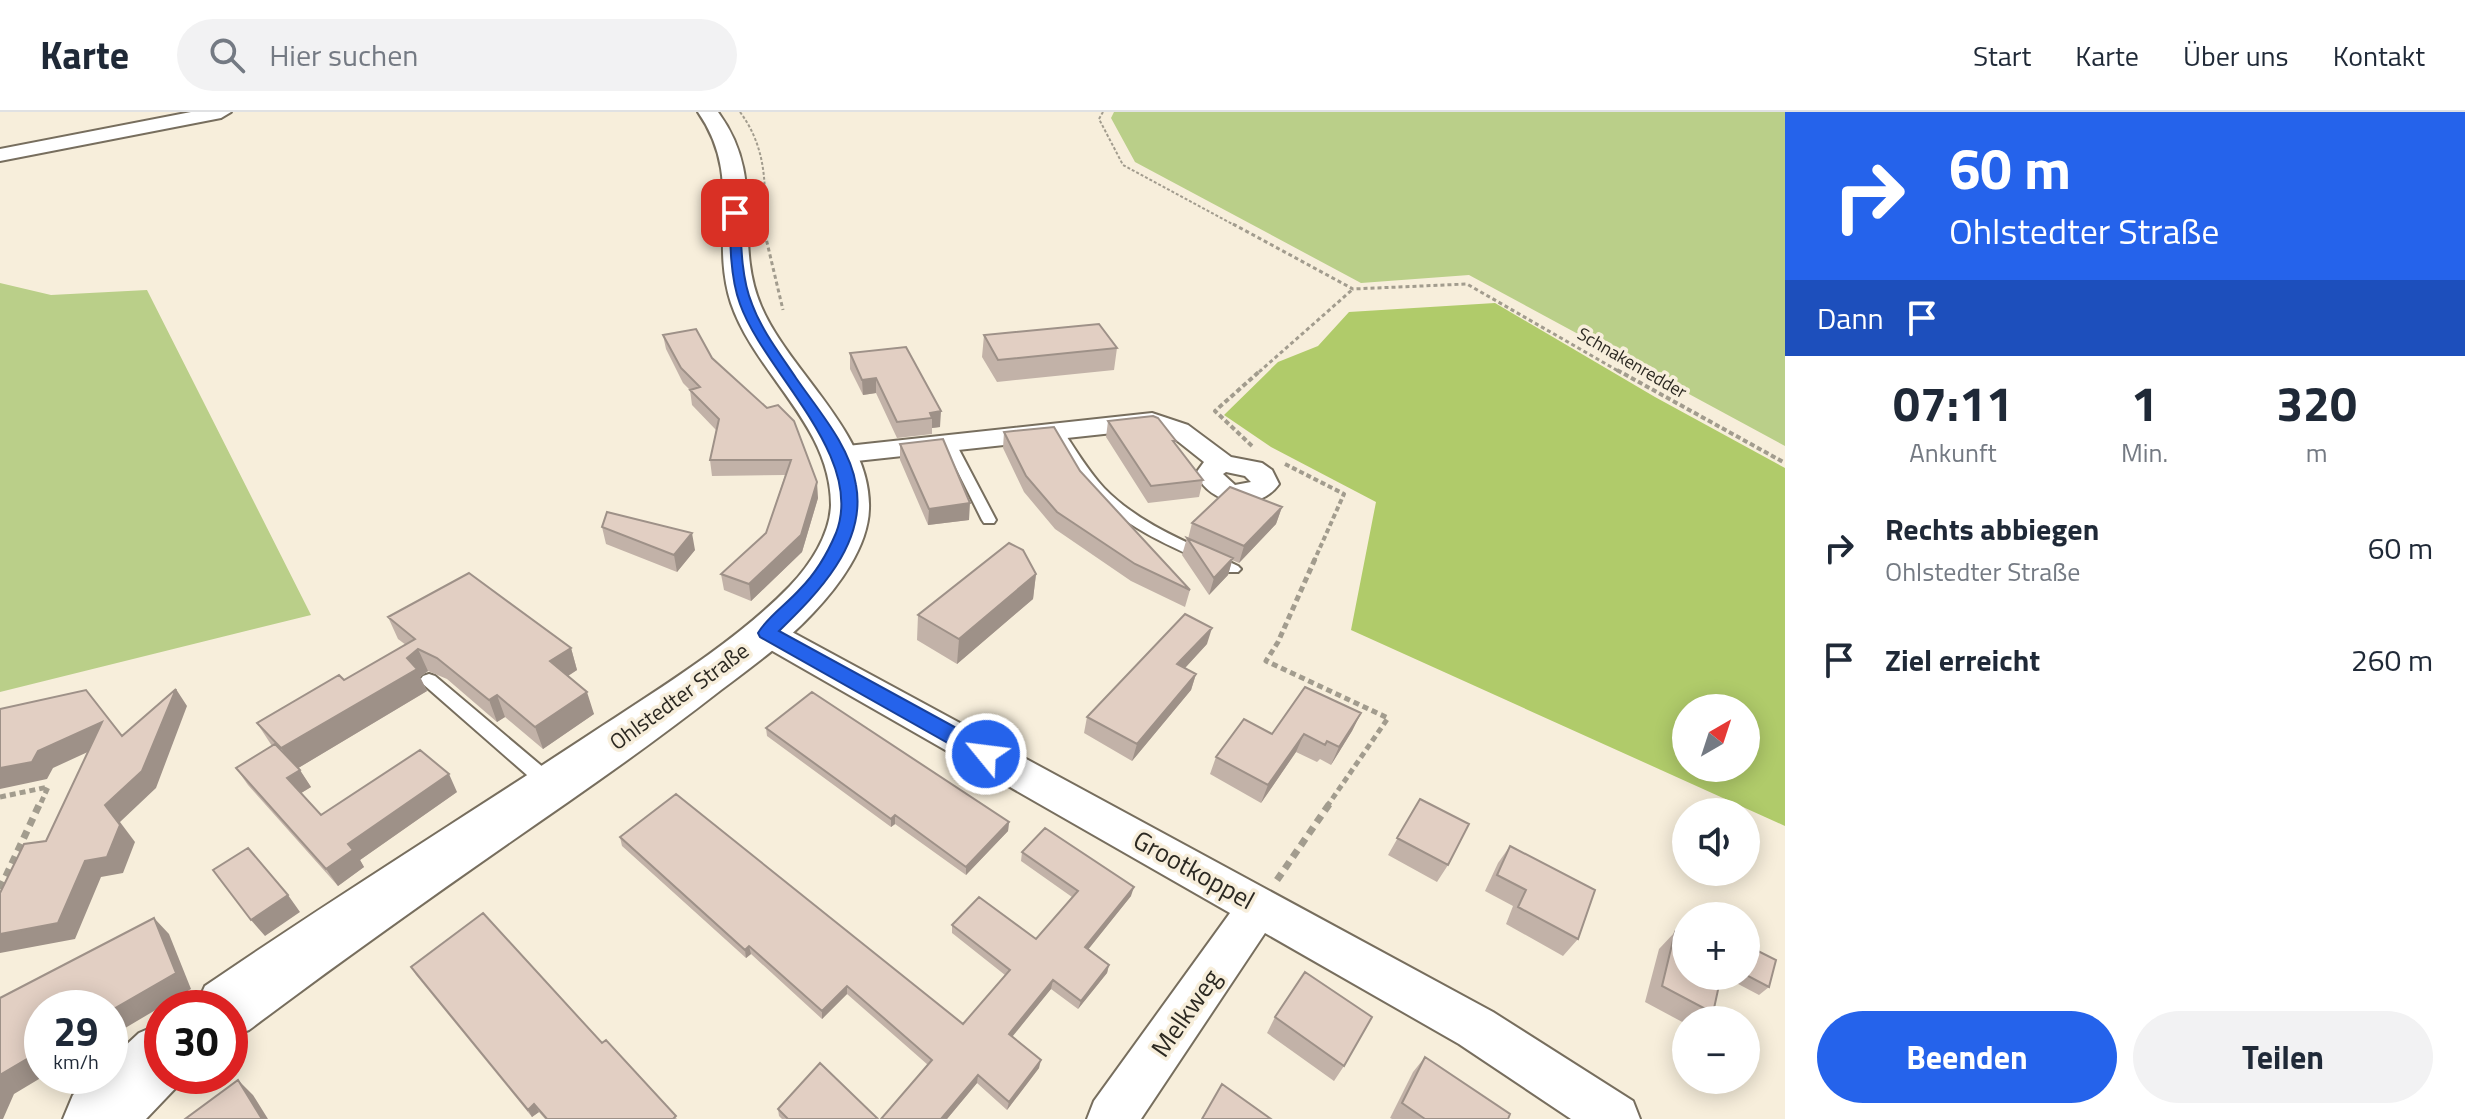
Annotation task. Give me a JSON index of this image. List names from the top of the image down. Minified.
{"streets":{"street":["Ohlstedter Straße","Grootkoppel","Melkweg"],"path":["Schnakenredder"]},"crossings":[["Ohlstedter Straße","Grootkoppel"],["Grootkoppel","Melkweg"]],"north":"top right","page":{"header":"Karte","search":"Hier suchen","nav":["Start","Karte","Über uns","Kontakt"],"turn":["60 m","Ohlstedter Straße"],"then":"Dann","eta":["07:11","Ankunft","1","Min.","320","m"],"list":[{"name":"Rechts abbiegen","note":"Ohlstedter Straße","value":"60 m"},{"name":"Ziel erreicht","value":"260 m"}],"map_buttons":["+","−"],"speed":"29 km/h","limit":"30","buttons":["Beenden","Teilen"]}}
